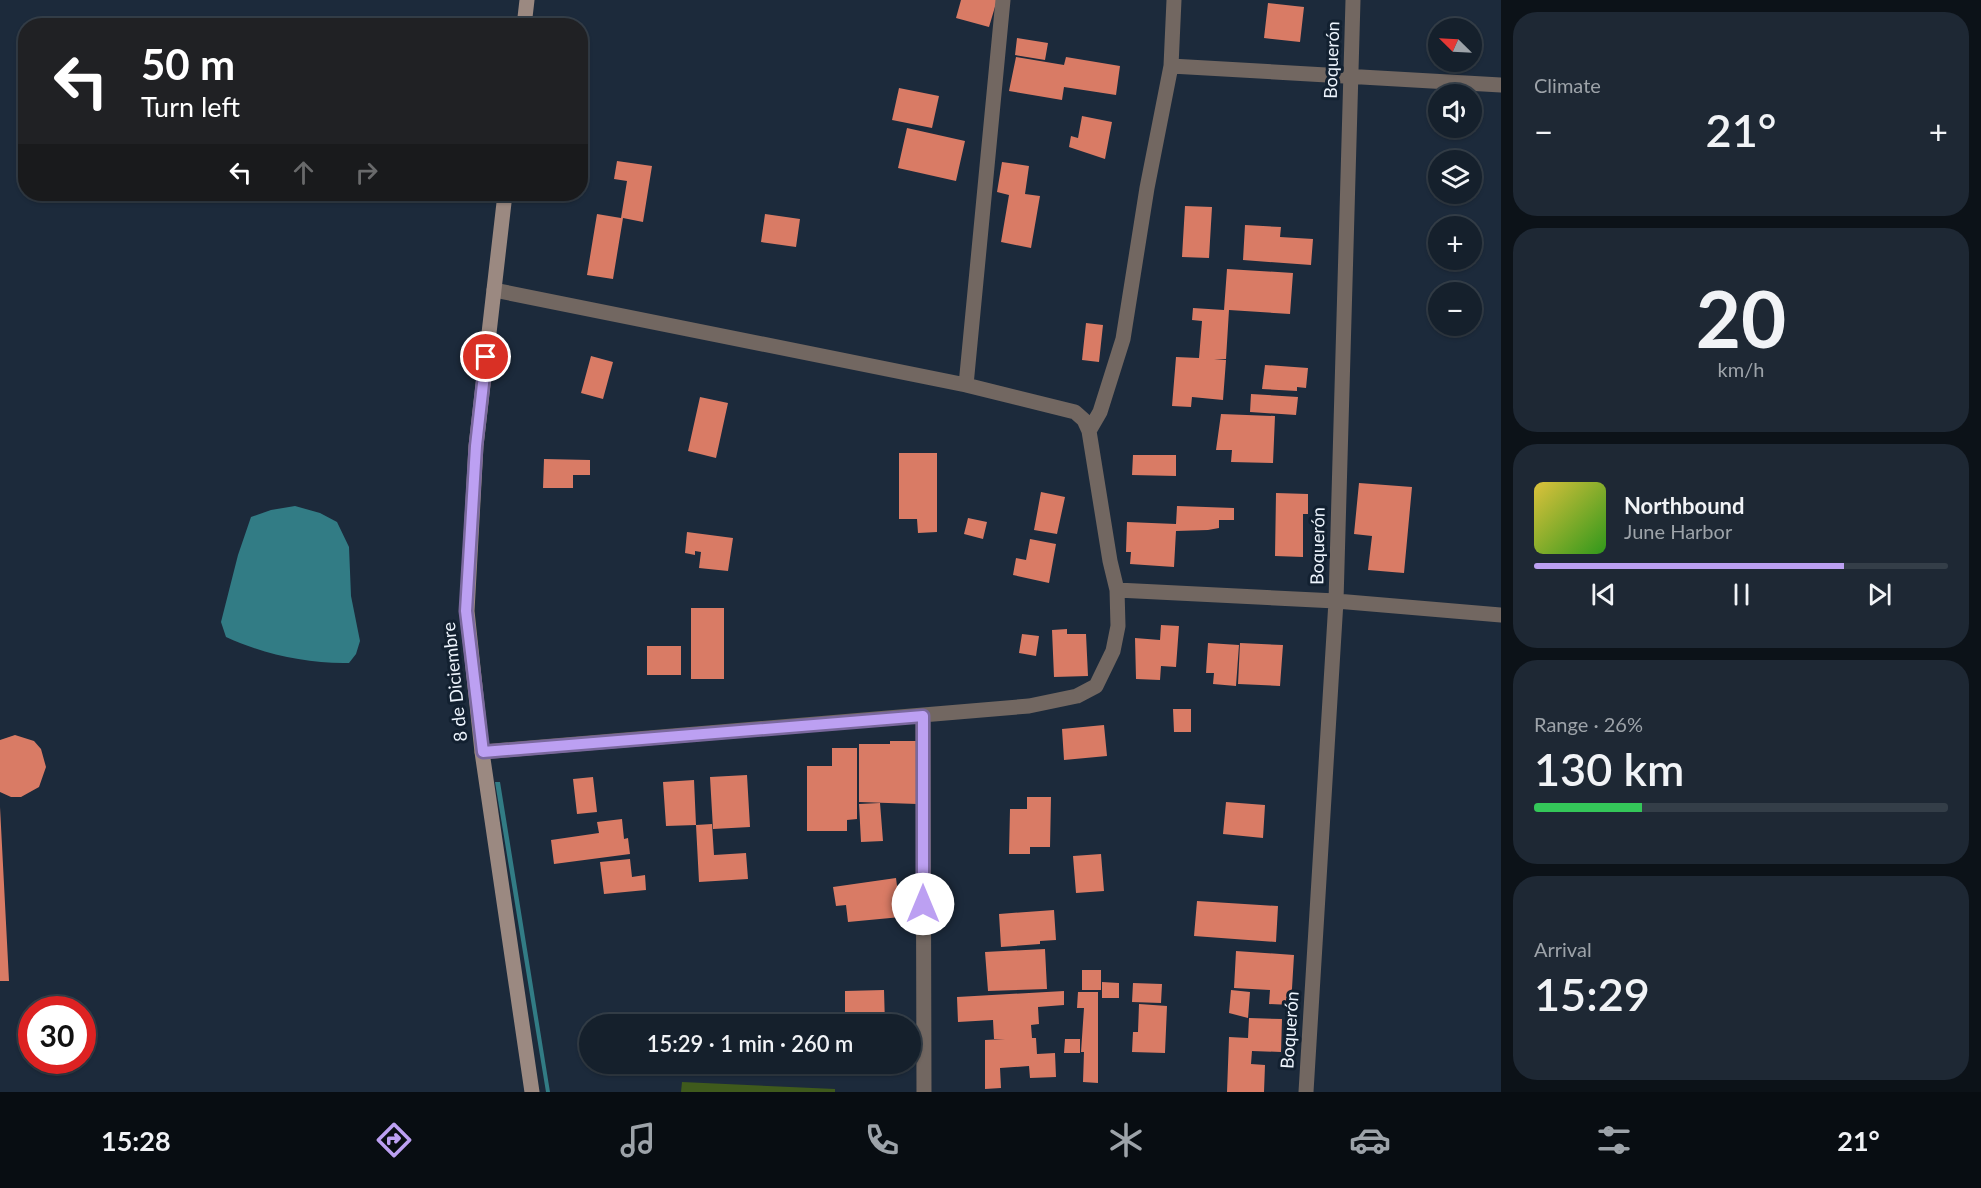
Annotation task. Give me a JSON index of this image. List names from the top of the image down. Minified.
{"streets":{"street":["Boquerón","8 de Diciembre"]},"north":"top left","page":{"tile":["Climate",["20","km/h"],["Range · 26%","130 km"],["Arrival","15:29"]],"map_buttons":["+","−"],"turn":["50 m","Turn left"],"heat":["−","21°","+"],"song":["Northbound","June Harbor"],"limit":"30","trip":"15:29 · 1 min · 260 m","tabs":["15:28","21°"]}}
